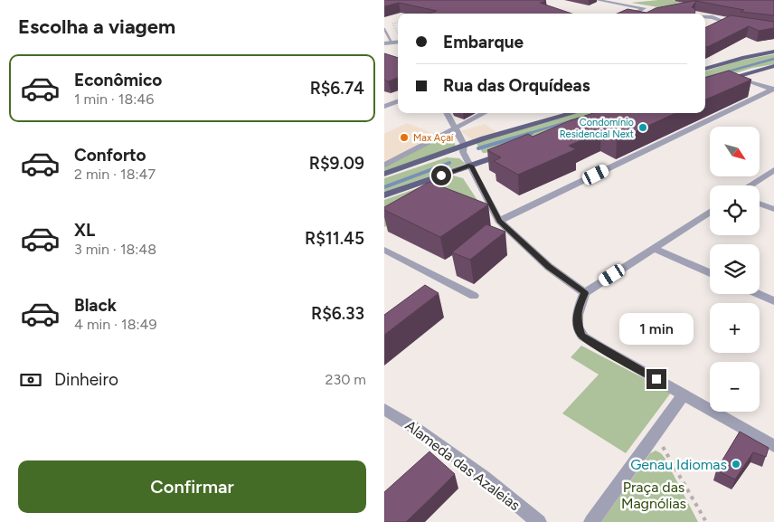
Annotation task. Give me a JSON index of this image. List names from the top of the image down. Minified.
{"streets":{"street":["Alameda das Azaleias"]},"parks":["Praça das Magnólias"],"places":["Condomínio Residencial Next","Max Açaí","Genau Idiomas"],"north":"bottom right","page":{"heading":"Escolha a viagem","banner":["Embarque","Rua das Orquídeas"],"list":[{"name":"Econômico","note":"1 min · 18:46","value":"R$6.74"},{"name":"Conforto","note":"2 min · 18:47","value":"R$9.09"},{"name":"XL","note":"3 min · 18:48","value":"R$11.45"},{"name":"Black","note":"4 min · 18:49","value":"R$6.33"}],"map_buttons":["+","−"],"bubble":"1 min","pay":["Dinheiro","230 m"],"buttons":"Confirmar"}}
